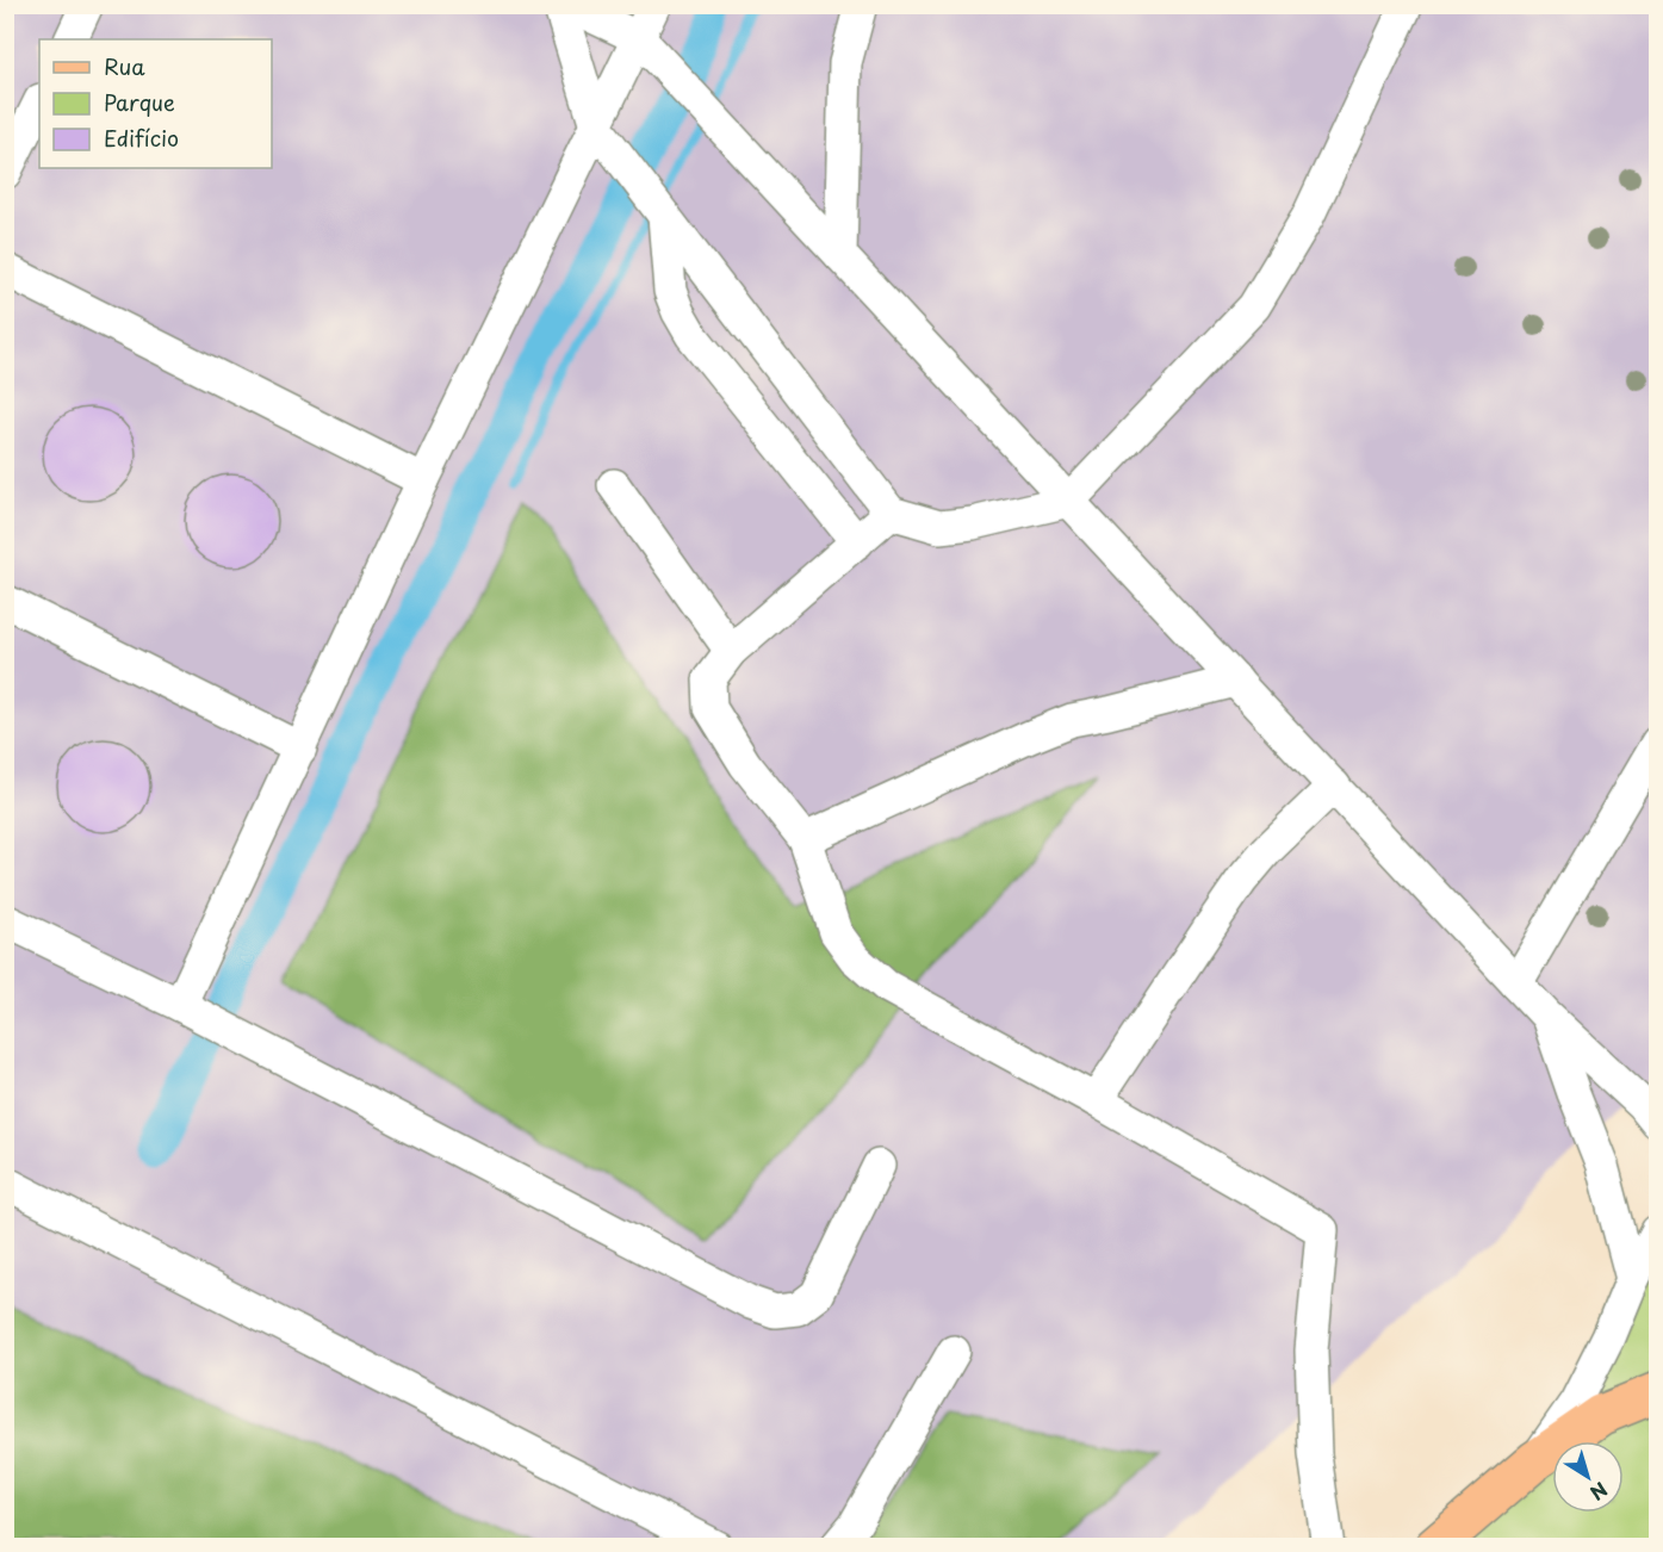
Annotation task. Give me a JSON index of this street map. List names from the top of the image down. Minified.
{"legend":["Rua","Parque","Edifício"],"north":"bottom right"}
